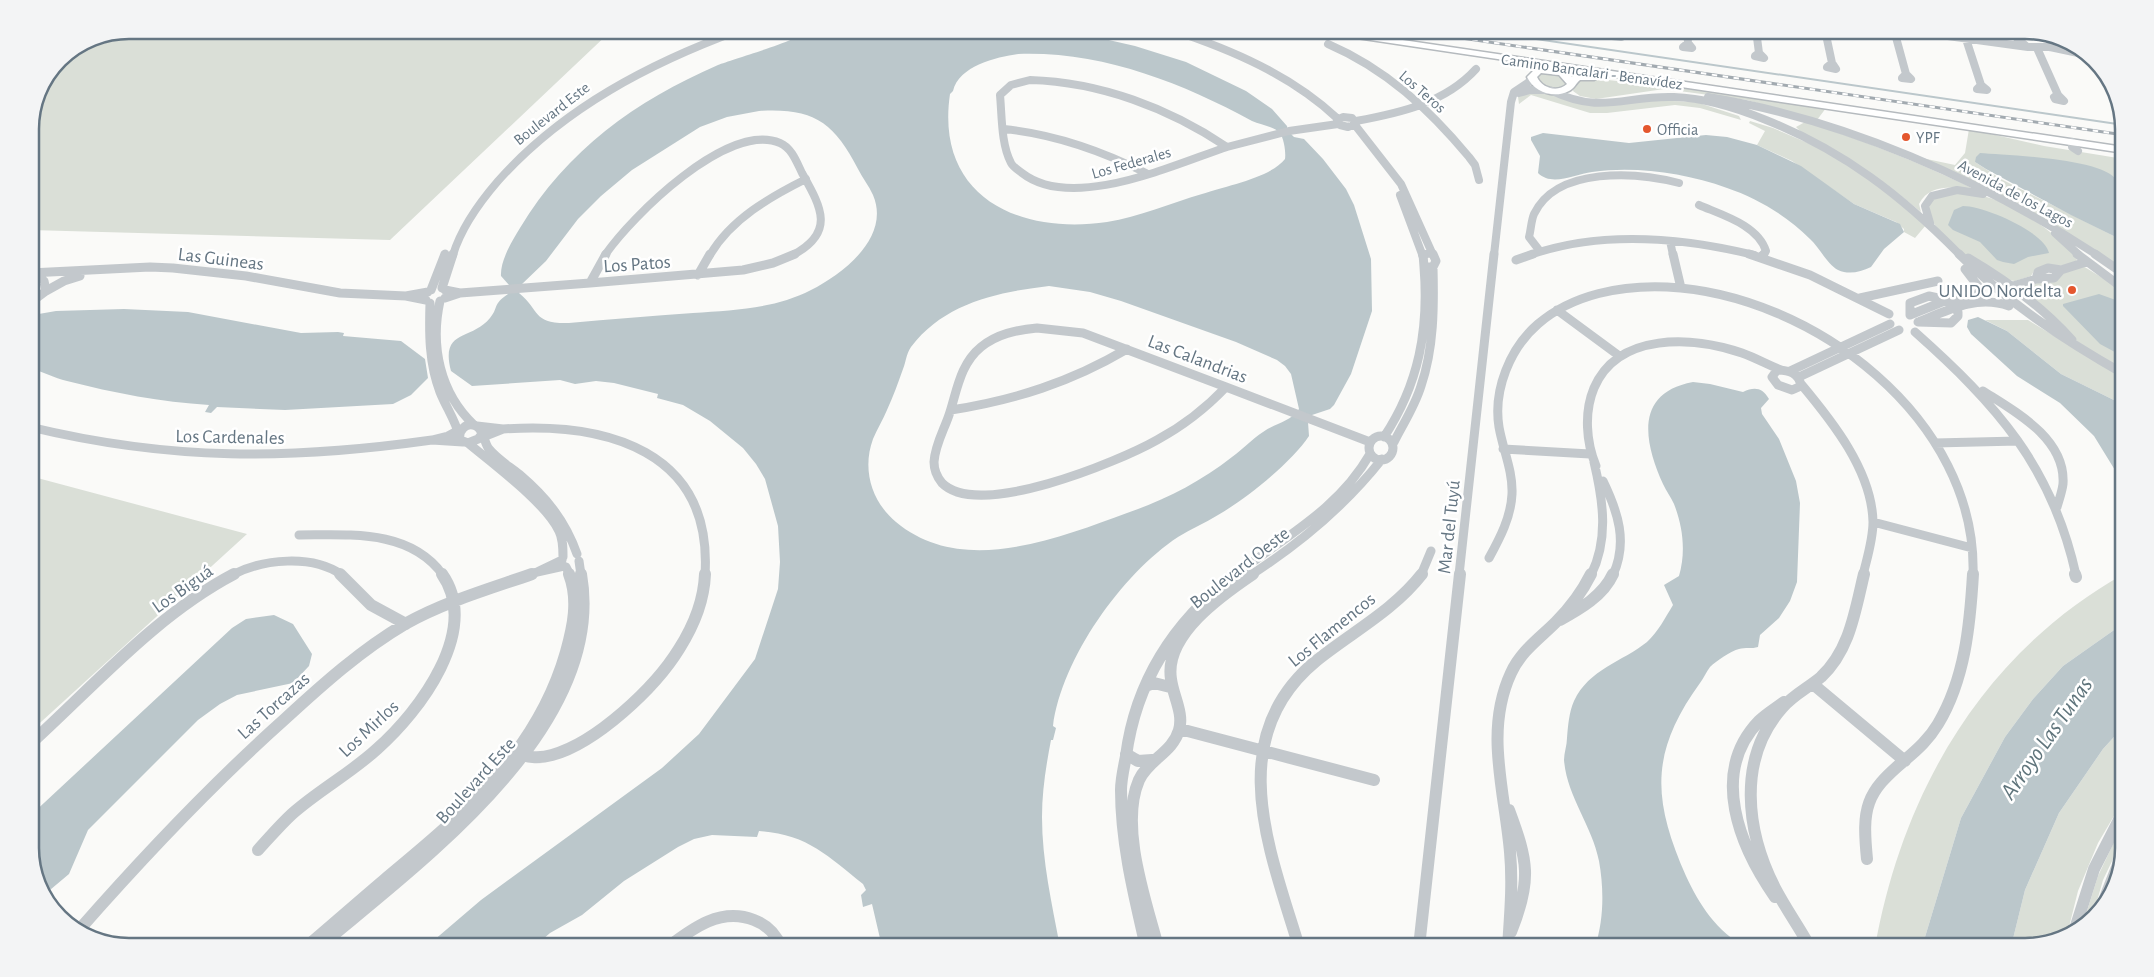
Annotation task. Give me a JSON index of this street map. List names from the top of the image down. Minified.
{"streets":{"main road":["Camino Bancalari - Benavídez"],"street":["Los Teros","Boulevard Este","Los Federales","Avenida de los Lagos","Las Guineas","Los Patos","Las Calandrias","Los Cardenales","Mar del Tuyú","Boulevard Oeste","Los Biguá","Los Flamencos","Las Torcazas","Los Mirlos"]},"crossings":[["Camino Bancalari - Benavídez","Avenida de los Lagos"],["Boulevard Este","Las Guineas"],["Boulevard Este","Los Patos"],["Boulevard Este","Los Cardenales"],["Boulevard Este","Las Torcazas"],["Las Calandrias","Boulevard Oeste"],["Los Biguá","Las Torcazas"],["Las Torcazas","Los Mirlos"]],"water":["Arroyo Las Tunas"],"places":["Officia","YPF","UNIDO Nordelta"]}
